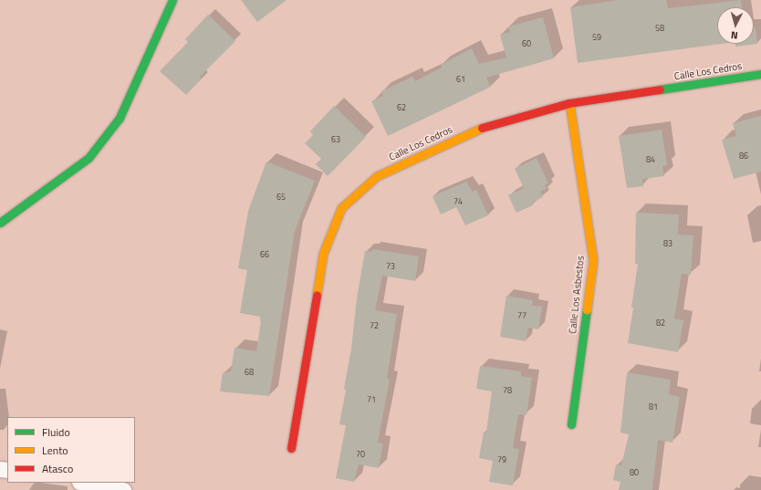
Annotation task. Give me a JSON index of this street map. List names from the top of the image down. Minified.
{"streets":{"street":["Calle Los Cedros","Calle Los Asbestos"]},"crossings":[["Calle Los Cedros","Calle Los Asbestos"]],"house_numbers":["58","59","60","61","62","63","86","84","65","74","83","66","73","77","82","72","68","78","71","81","70","79","80"],"legend":["Fluido","Lento","Atasco"],"north":"bottom"}
